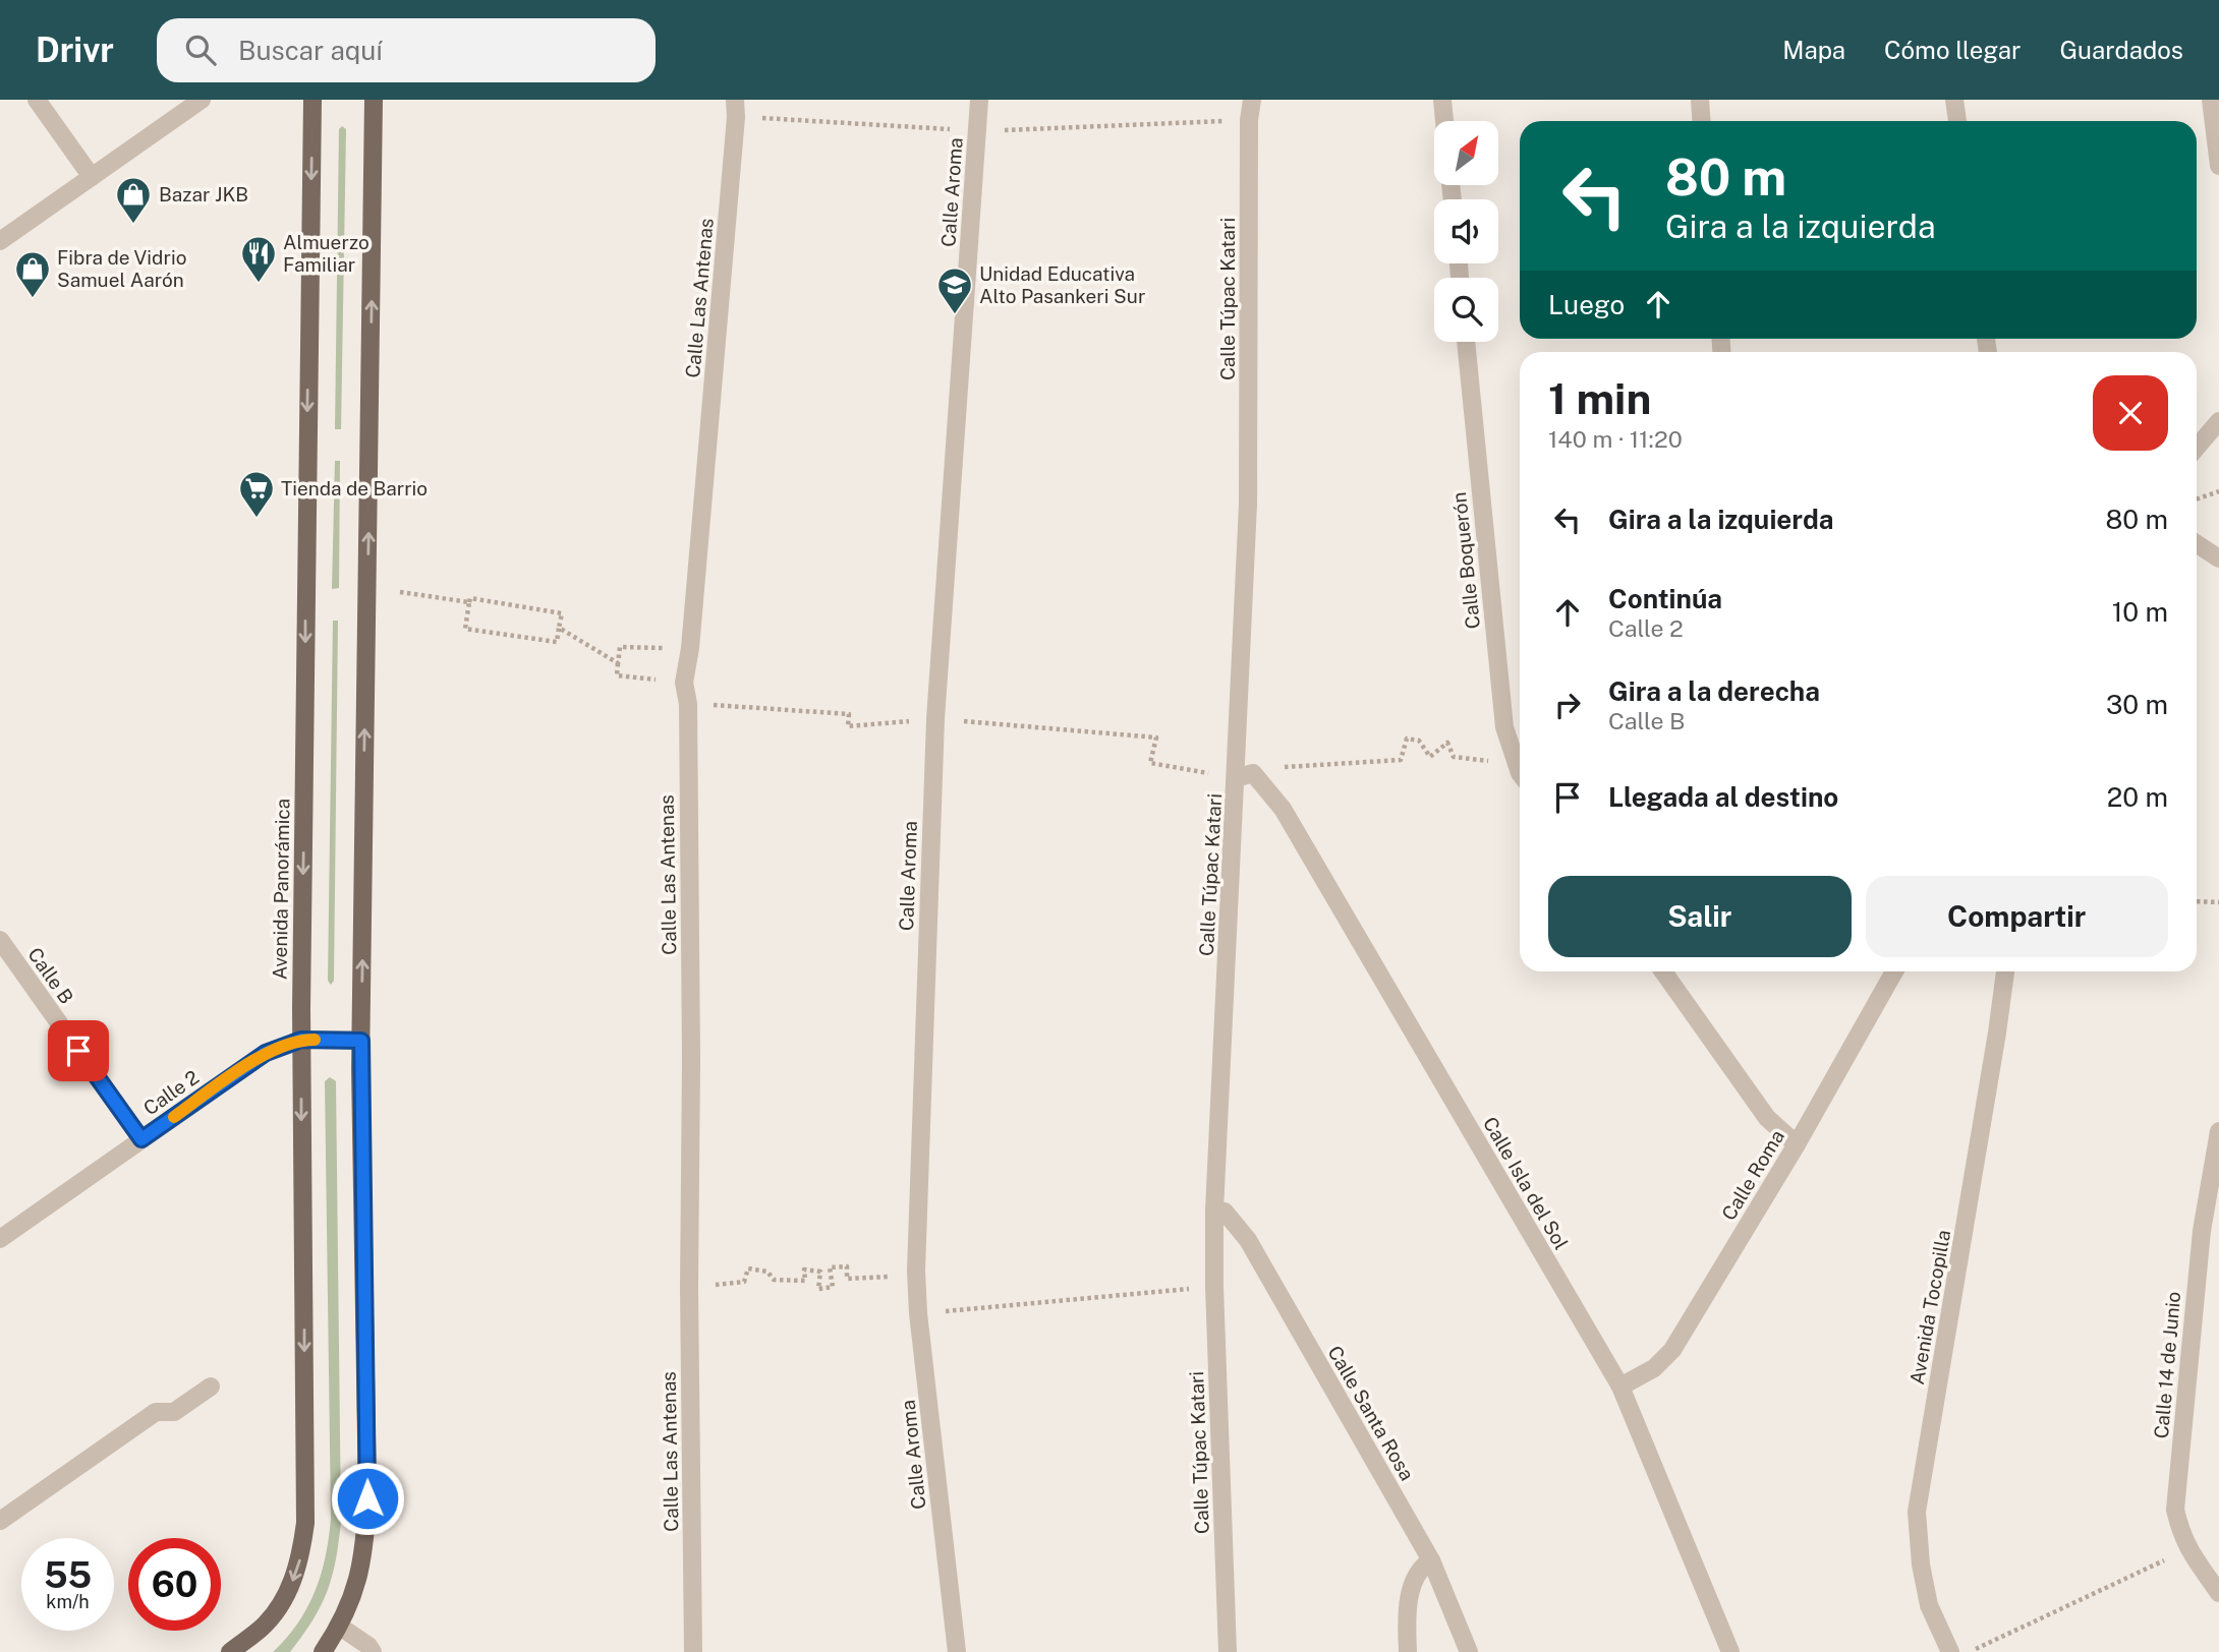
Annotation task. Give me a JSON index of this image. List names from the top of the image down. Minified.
{"streets":{"main road":["Avenida Panorámica"],"street":["Calle Aroma","Calle Las Antenas","Calle Túpac Katari","Calle Boquerón","Calle B","Calle 2","Calle Roma","Calle Isla del Sol","Avenida Tocopilla","Calle 14 de Junio","Calle Santa Rosa"]},"crossings":[["Calle Túpac Katari","Calle Isla del Sol"],["Calle Túpac Katari","Calle Santa Rosa"],["Avenida Panorámica","Calle 2"],["Calle B","Calle 2"],["Calle Roma","Calle Isla del Sol"]],"places":{"shop":["Bazar JKB","Fibra de Vidrio Samuel Aarón"],"restaurant":["Almuerzo Familiar"],"school or university":["Unidad Educativa Alto Pasankeri Sur"],"supermarket":["Tienda de Barrio"]},"north":"top right","page":{"header":"Drivr","search":"Buscar aquí","nav":["Mapa","Cómo llegar","Guardados"],"turn":["80 m","Gira a la izquierda"],"then":"Luego","heading":["1 min","140 m · 11:20"],"list":[{"name":"Gira a la izquierda","value":"80 m"},{"name":"Continúa","note":"Calle 2","value":"10 m"},{"name":"Gira a la derecha","note":"Calle B","value":"30 m"},{"name":"Llegada al destino","value":"20 m"}],"buttons":["Salir","Compartir"],"speed":"55 km/h","limit":"60"}}
